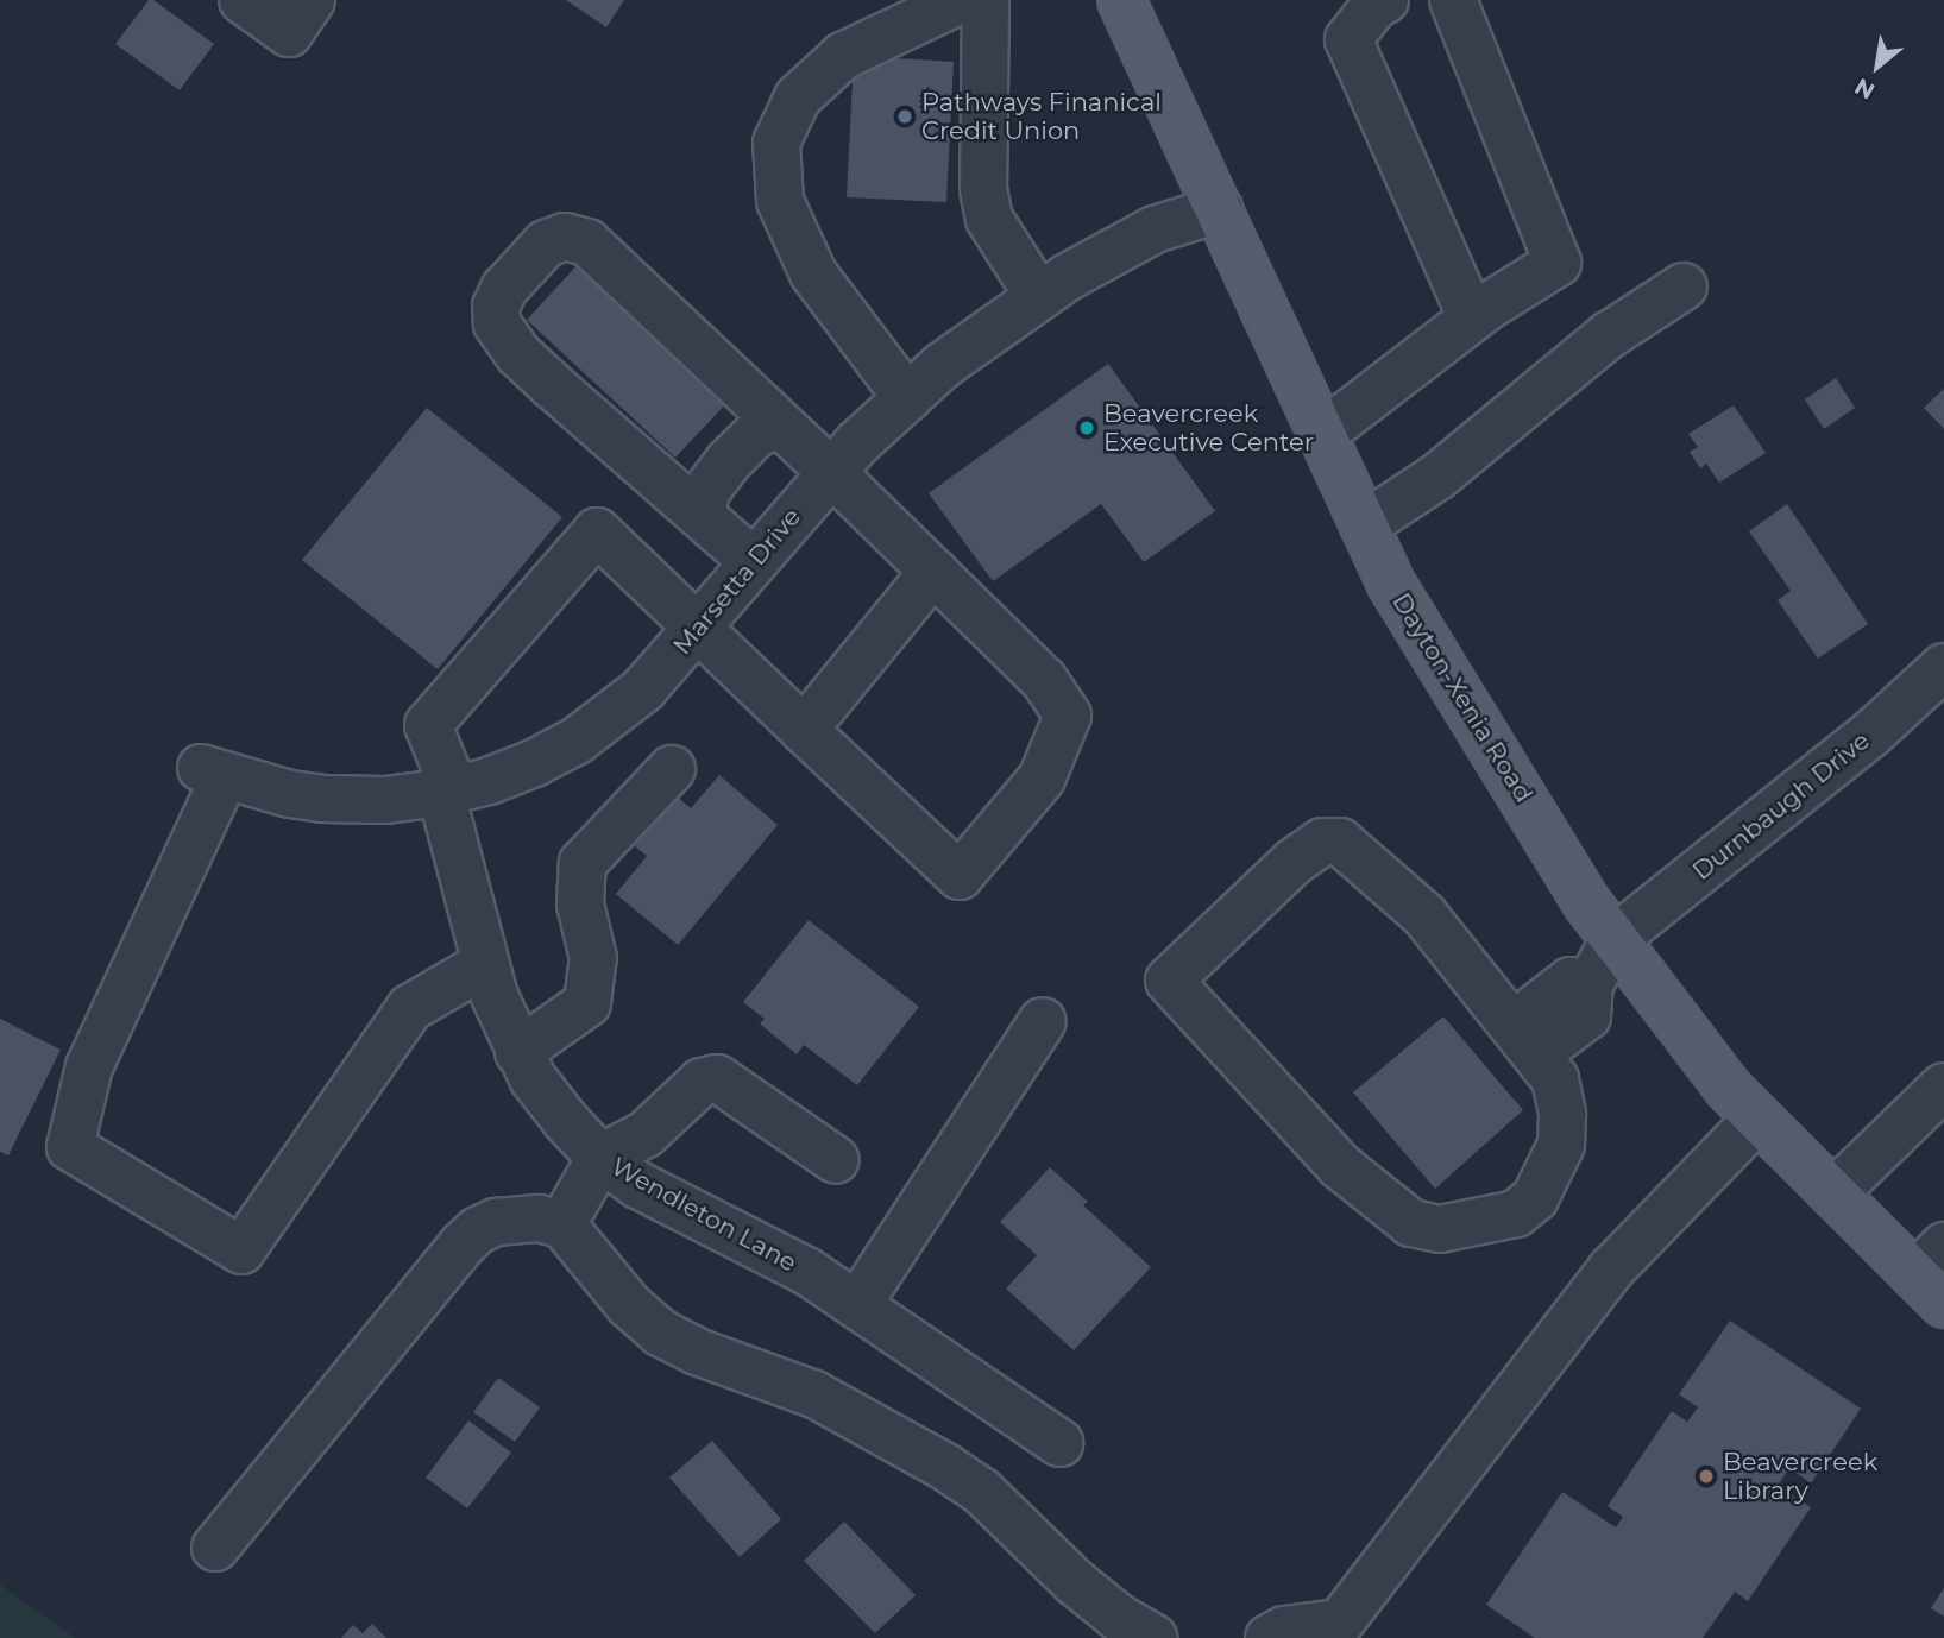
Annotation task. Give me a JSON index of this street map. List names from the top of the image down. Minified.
{"streets":{"main road":["Dayton-Xenia Road"],"street":["Marsetta Drive","Durnbaugh Drive","Wendleton Lane"]},"crossings":[["Marsetta Drive","Dayton-Xenia Road"],["Marsetta Drive","Wendleton Lane"],["Dayton-Xenia Road","Durnbaugh Drive"]],"places":["Pathways Finanical Credit Union","Beavercreek Executive Center","Beavercreek Library"],"north":"bottom left"}
